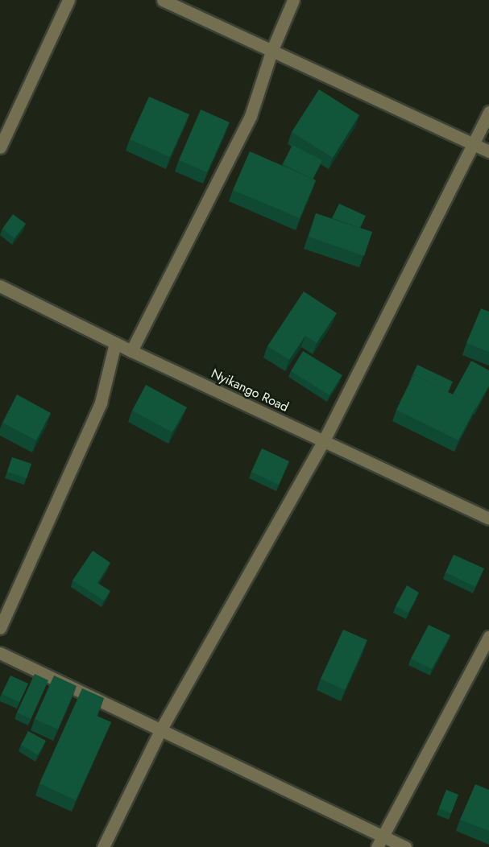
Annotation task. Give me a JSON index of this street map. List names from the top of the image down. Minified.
{"streets":{"street":["Nyikango Road"]}}
